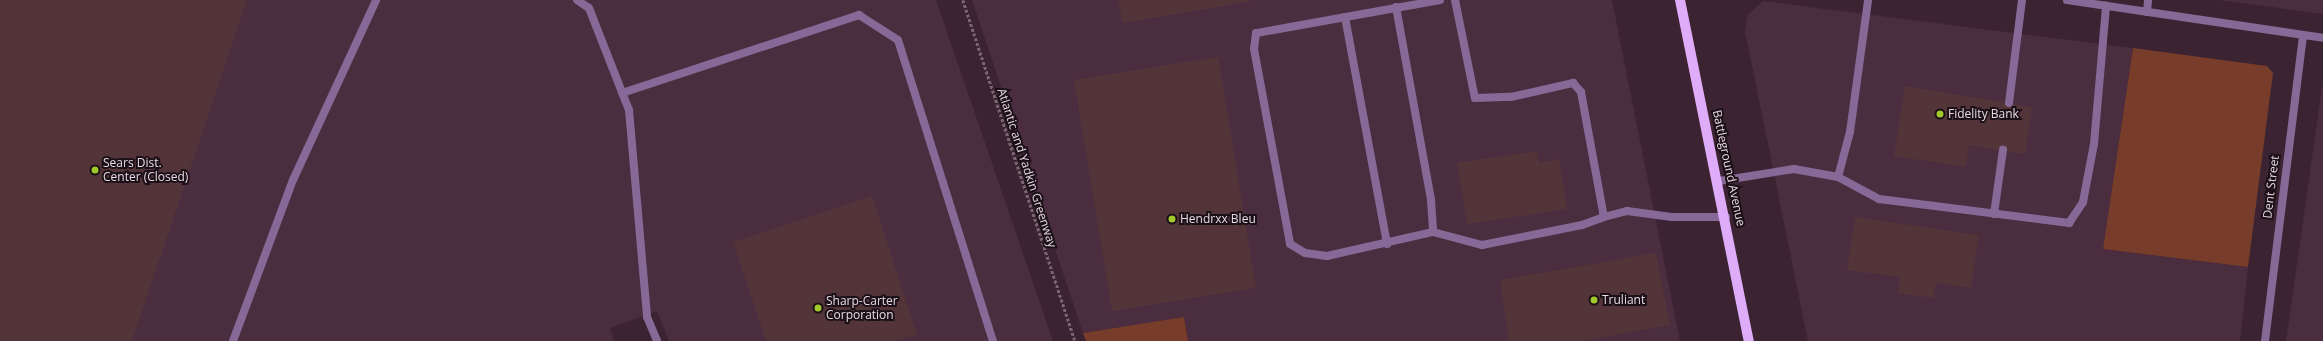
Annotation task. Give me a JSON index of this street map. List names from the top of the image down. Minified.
{"streets":{"main road":["Battleground Avenue"],"street":["Dent Street"],"path":["Atlantic and Yadkin Greenway"]},"places":["Fidelity Bank","Sears Dist. Center (Closed)","Hendrxx Bleu","Truliant","Sharp-Carter Corporation"]}
